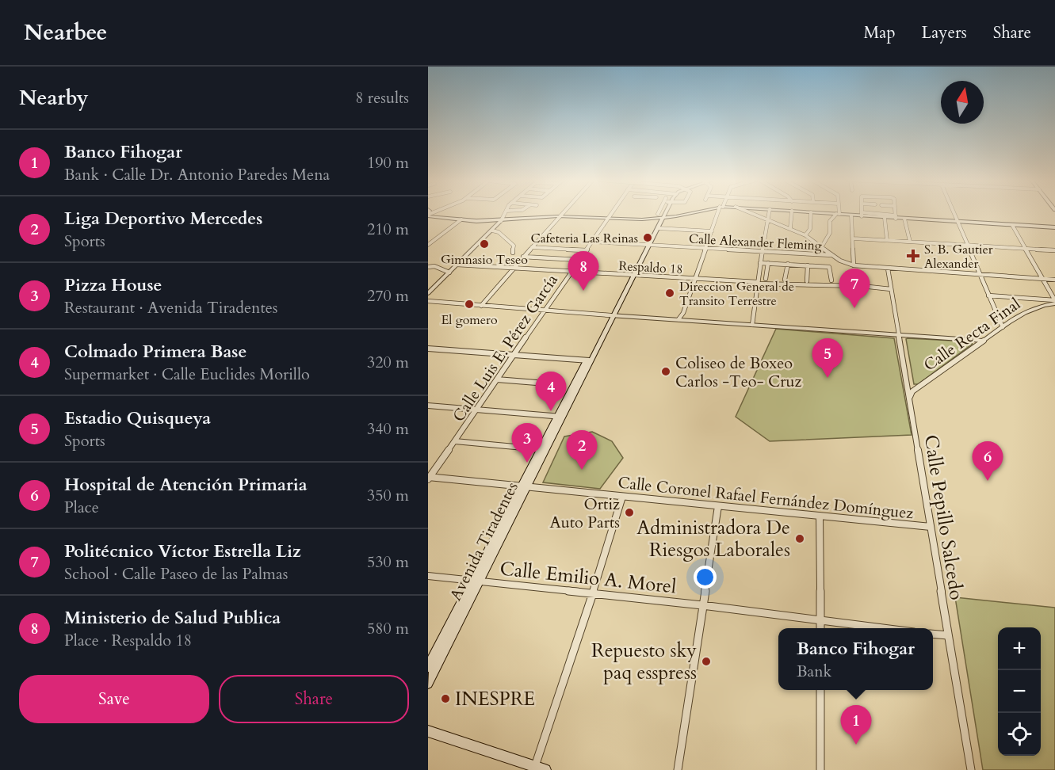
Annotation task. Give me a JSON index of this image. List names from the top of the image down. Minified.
{"streets":{"main road":["Avenida Tiradentes"],"street":["Calle Alexander Fleming","Respaldo 18","Calle Recta Final","Calle Luis E. Pérez García","Calle Coronel Rafael Fernández Domínguez","Calle Pepillo Salcedo","Calle Emilio A. Morel"]},"crossings":[["Calle Alexander Fleming","Calle Luis E. Pérez García"],["Calle Alexander Fleming","Avenida Tiradentes"],["Respaldo 18","Calle Luis E. Pérez García"],["Respaldo 18","Calle Pepillo Salcedo"],["Respaldo 18","Avenida Tiradentes"],["Calle Recta Final","Calle Pepillo Salcedo"],["Calle Luis E. Pérez García","Calle Coronel Rafael Fernández Domínguez"],["Calle Coronel Rafael Fernández Domínguez","Calle Pepillo Salcedo"],["Calle Coronel Rafael Fernández Domínguez","Avenida Tiradentes"],["Avenida Tiradentes","Calle Emilio A. Morel"]],"places":{"other":["Cafeteria Las Reinas","Gimnasio Teseo","Direccion General de Transito Terrestre","El gomero","Coliseo de Boxeo Carlos -Teo- Cruz","Ortiz Auto Parts","Administradora De Riesgos Laborales","Repuesto sky paq esspress","INESPRE"],"health":["S. B. Gautier Alexander"]},"north":"top","page":{"header":"Nearbee","nav":["Map","Layers","Share"],"heading":["Nearby","8 results"],"list":[{"mark":"1","name":"Banco Fihogar","note":"Bank · Calle Dr. Antonio Paredes Mena","value":"190 m"},{"mark":"2","name":"Liga Deportivo Mercedes","note":"Sports","value":"210 m"},{"mark":"3","name":"Pizza House","note":"Restaurant · Avenida Tiradentes","value":"270 m"},{"mark":"4","name":"Colmado Primera Base","note":"Supermarket · Calle Euclides Morillo","value":"320 m"},{"mark":"5","name":"Estadio Quisqueya","note":"Sports","value":"340 m"},{"mark":"6","name":"Hospital de Atención Primaria","note":"Place","value":"350 m"},{"mark":"7","name":"Politécnico Víctor Estrella Liz","note":"School · Calle Paseo de las Palmas","value":"530 m"},{"mark":"8","name":"Ministerio de Salud Publica","note":"Place · Respaldo 18","value":"580 m"}],"pins":["8","7","5","4","3","2","6","1"],"map_buttons":["+","−"],"popup":["Banco Fihogar","Bank"],"buttons":["Save","Share"]}}
